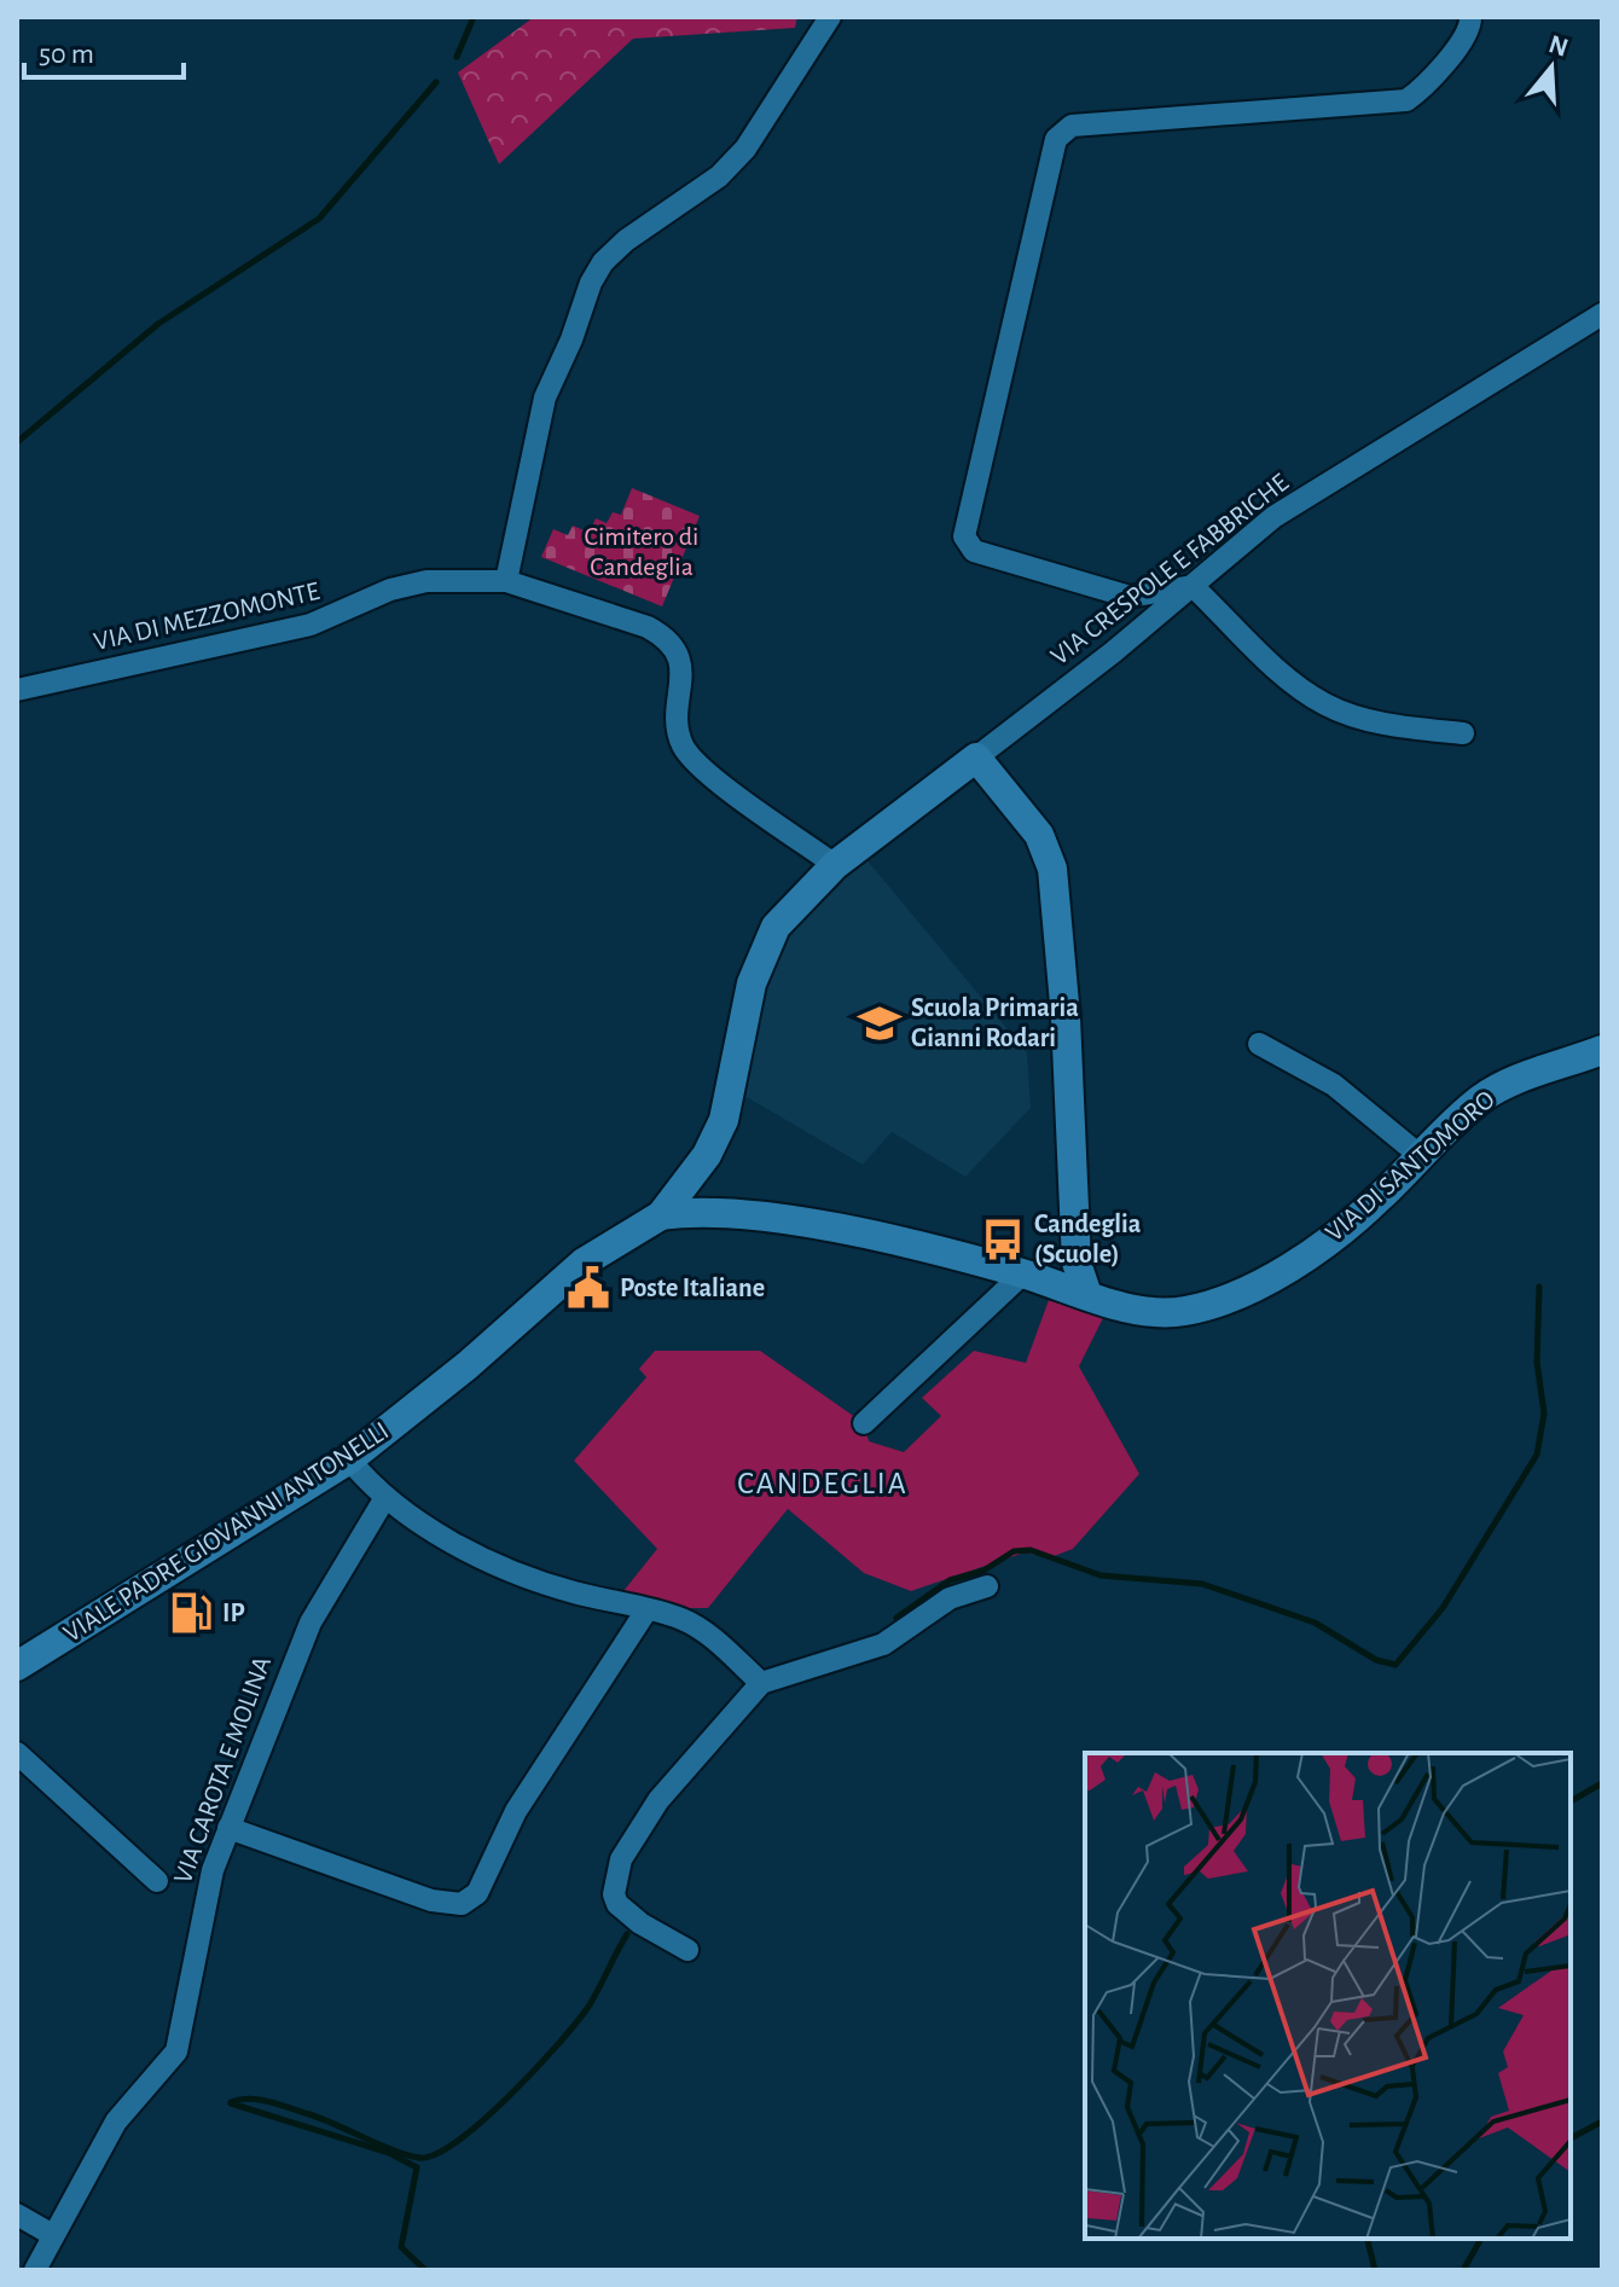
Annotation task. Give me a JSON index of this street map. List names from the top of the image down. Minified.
{"streets":{"main road":["VIA DI SANTOMORO","VIALE PADRE GIOVANNI ANTONELLI"],"street":["VIA CRESPOLE E FABBRICHE","VIA DI MEZZOMONTE","VIA CAROTA E MOLINA"]},"crossings":[["VIA DI SANTOMORO","VIALE PADRE GIOVANNI ANTONELLI"]],"districts":["CANDEGLIA"],"parks":["Cimitero di Candeglia"],"places":{"school or university":["Scuola Primaria Gianni Rodari"],"bus stop":["Candeglia (Scuole)"],"public building":["Poste Italiane"],"fuel station":["IP"]},"scale_bar":"50 m","north":"top"}
